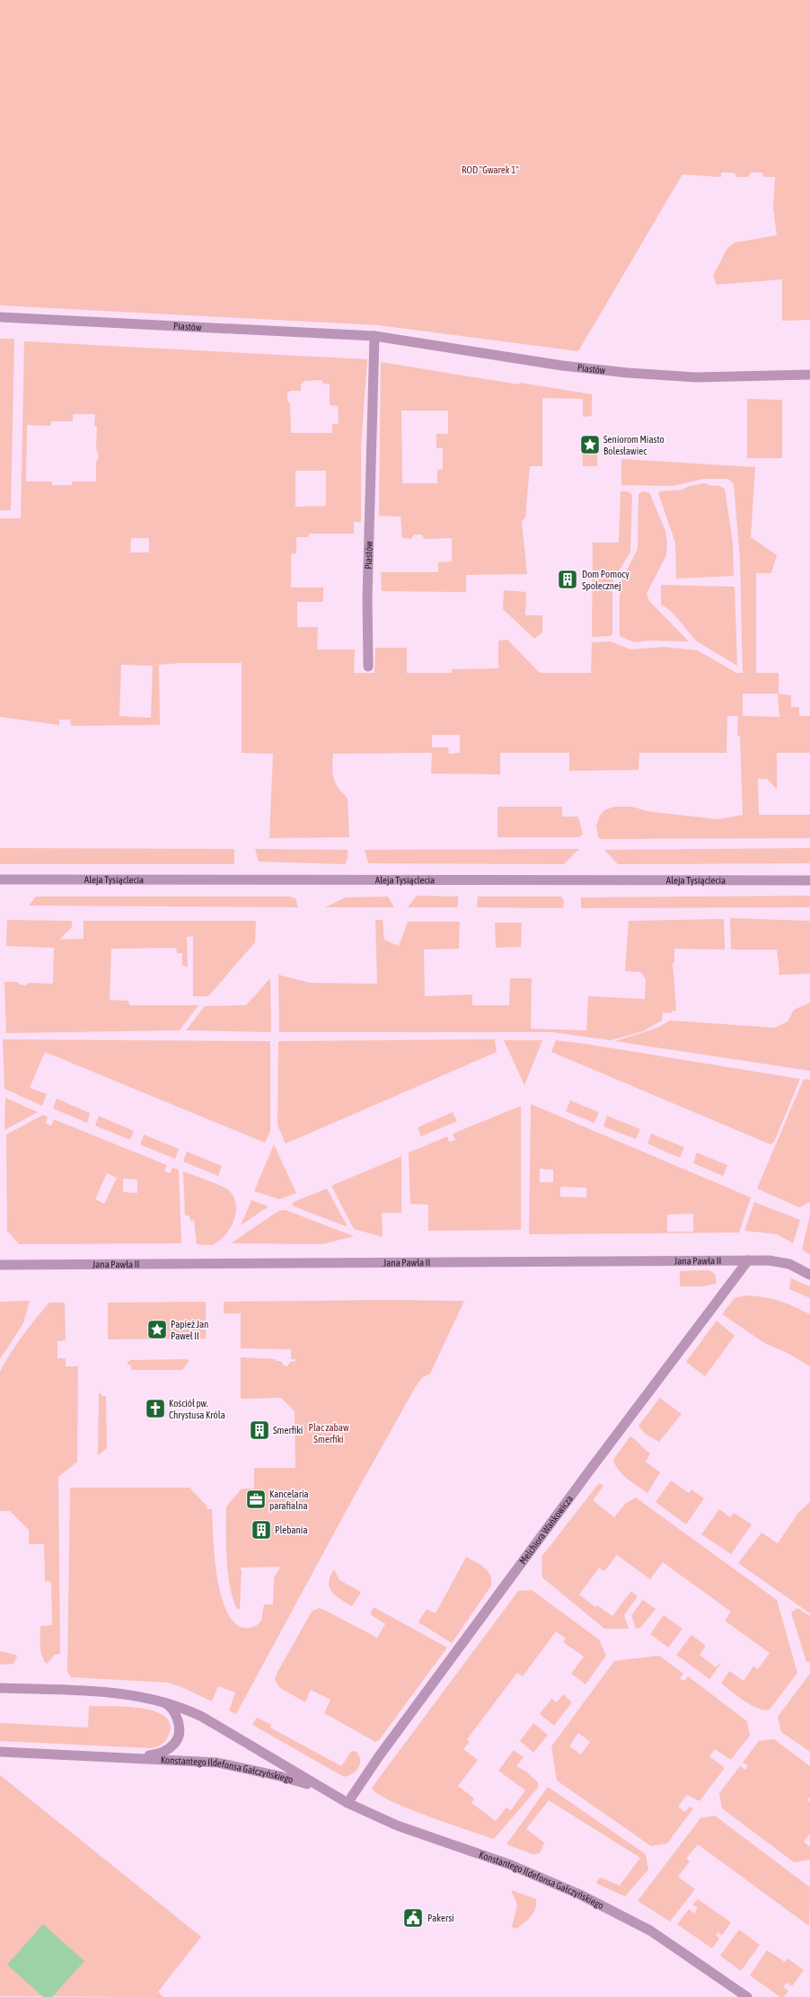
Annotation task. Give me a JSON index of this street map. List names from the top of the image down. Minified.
{"streets":{"street":["Piastów","Aleja Tysiąclecia","Jana Pawła II","Melchiora Wańkowicza","Konstantego Ildefonsa Gałczyńskiego"]},"crossings":[["Jana Pawła II","Melchiora Wańkowicza"],["Melchiora Wańkowicza","Konstantego Ildefonsa Gałczyńskiego"]],"parks":["ROD \"Gwarek 1\"","Plac zabaw Smerfiki"],"places":{"place":["Seniorom Miasto Bolesławiec","Papież Jan Paweł II"],"building":["Dom Pomocy Społecznej","Smerfiki","Plebania"],"church":["Kościół pw. Chrystusa Króla"],"office":["Kancelaria parafialna"],"public building":["Pakersi"]}}
